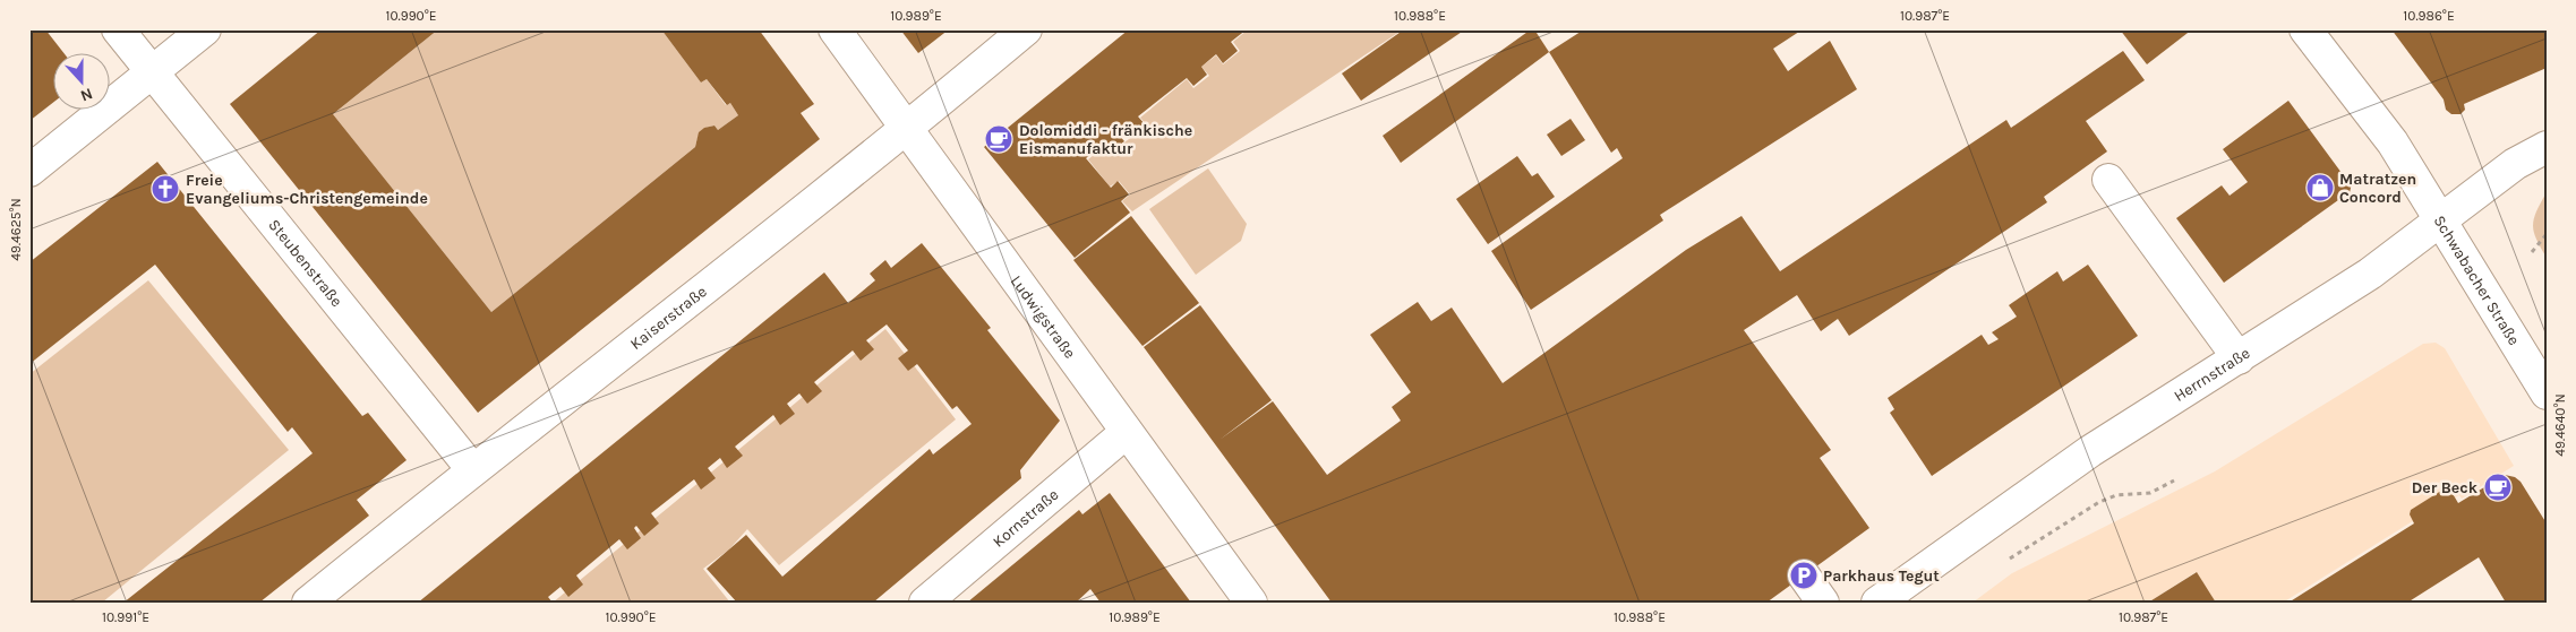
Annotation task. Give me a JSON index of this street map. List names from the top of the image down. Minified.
{"streets":{"street":["Steubenstraße","Schwabacher Straße","Ludwigstraße","Kaiserstraße","Herrnstraße","Kornstraße"]},"crossings":[["Steubenstraße","Kaiserstraße"],["Schwabacher Straße","Herrnstraße"],["Ludwigstraße","Kaiserstraße"],["Ludwigstraße","Kornstraße"]],"places":{"cafe":["Dolomiddi - fränkische Eismanufaktur","Der Beck"],"shop":["Matratzen Concord"],"church":["Freie Evangeliums-Christengemeinde"],"parking":["Parkhaus Tegut"]},"north":"bottom","coordinates":["10.990°E","10.989°E","10.988°E","10.987°E","10.986°E","49.4625°N","49.4640°N","10.991°E"]}
